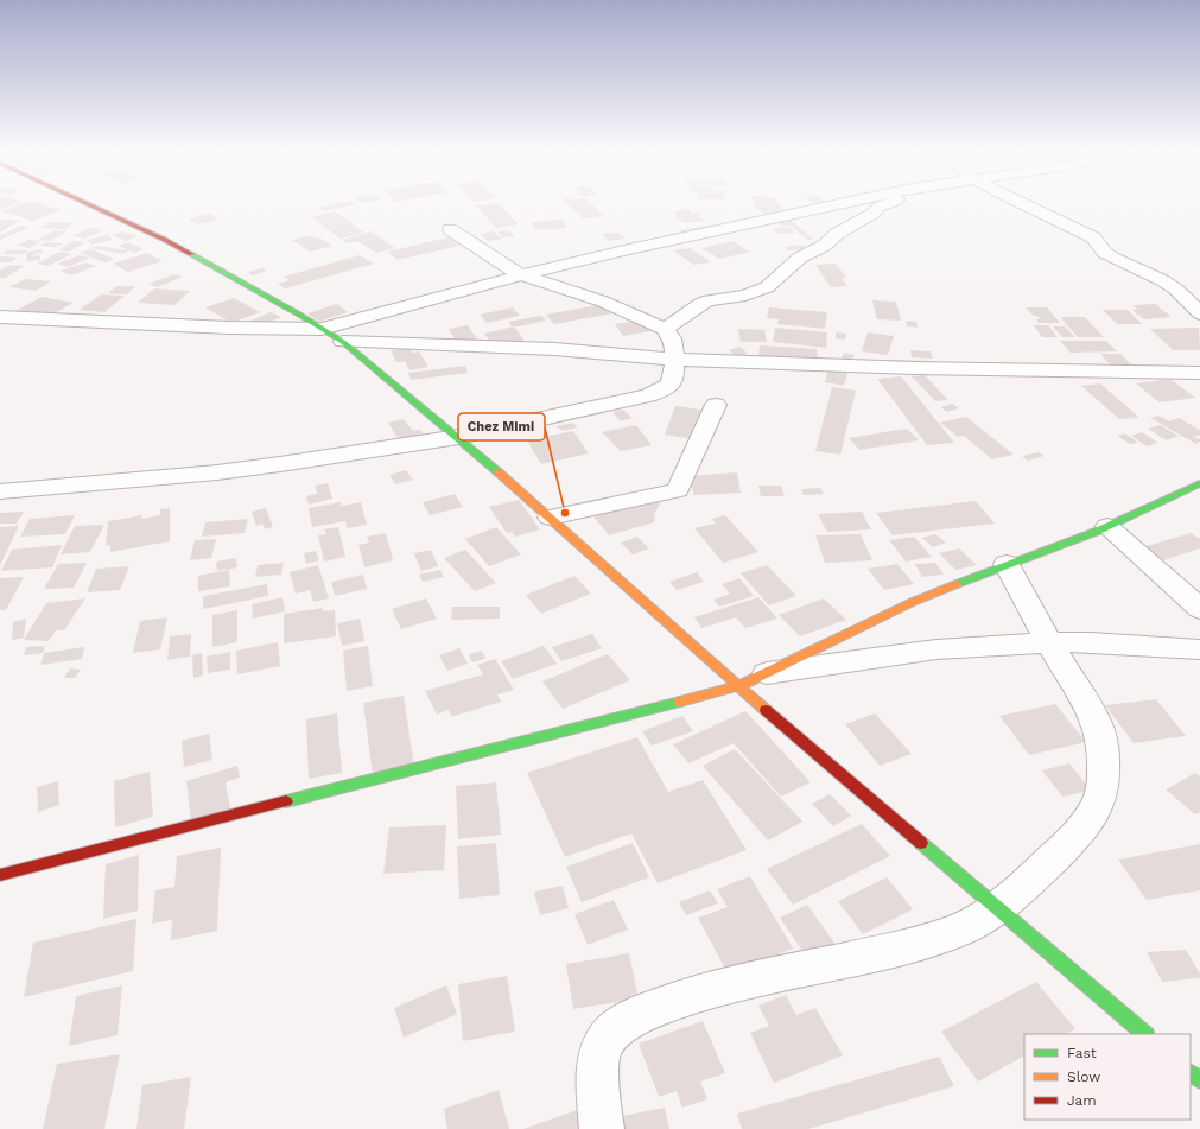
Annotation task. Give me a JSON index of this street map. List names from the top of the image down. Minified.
{"places":["Chez Mimi"],"legend":["Fast","Slow","Jam"]}
